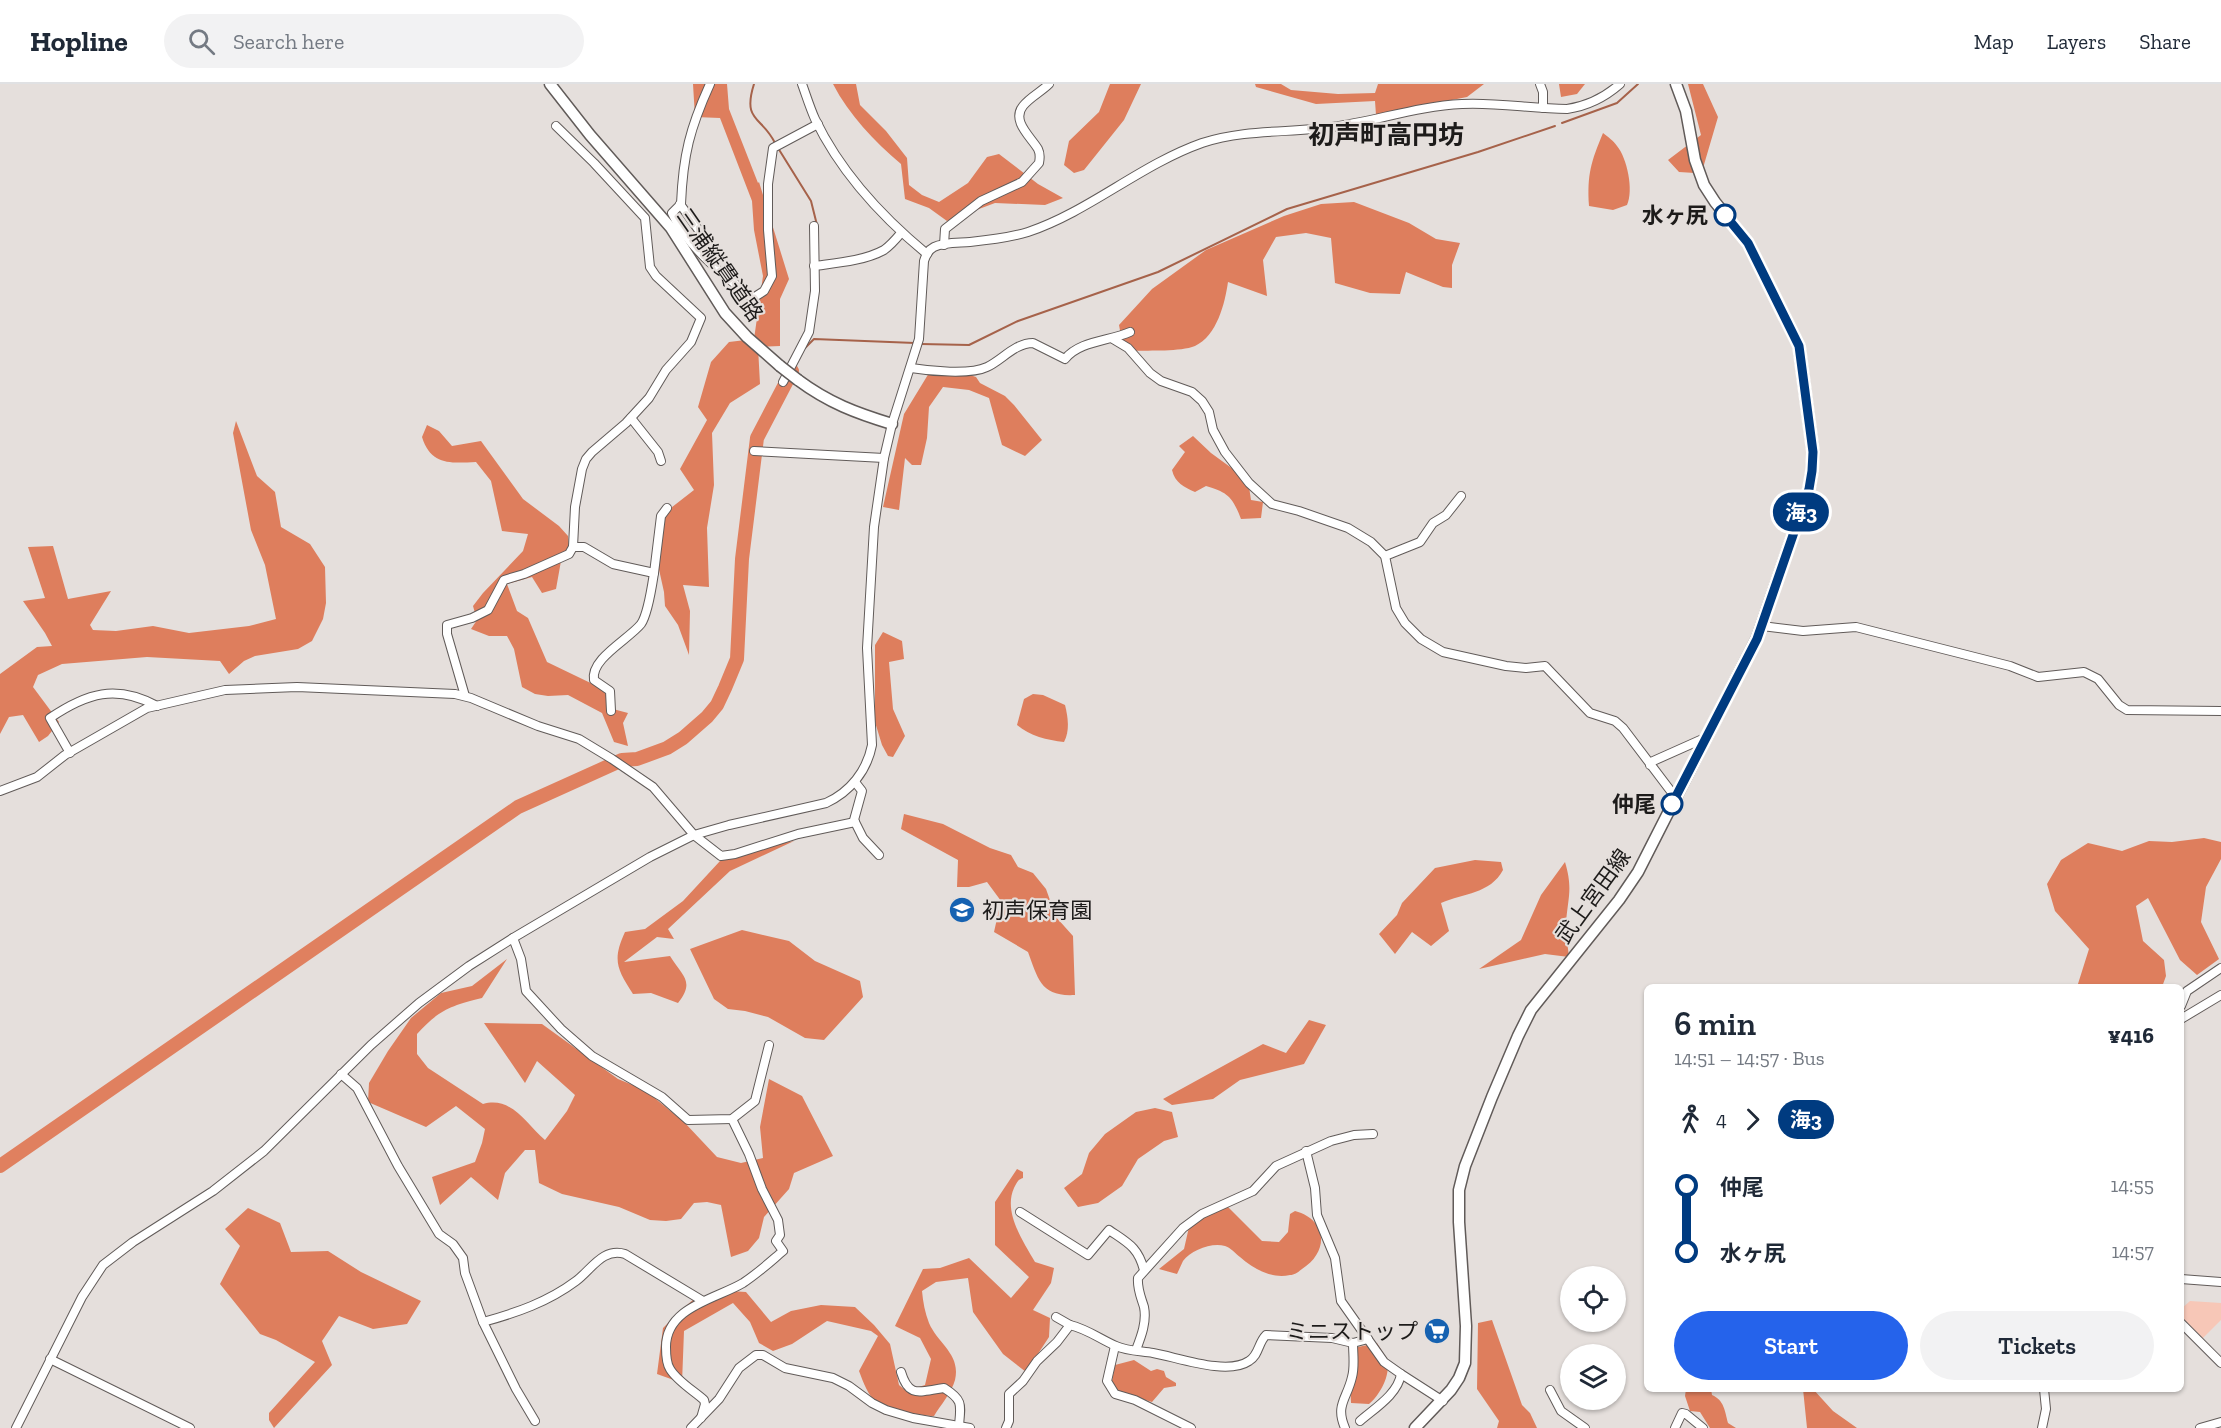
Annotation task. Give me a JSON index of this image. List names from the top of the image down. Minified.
{"streets":{"main road":["三浦縦貫道路","武上宮田線"]},"districts":["初声町高円坊"],"places":{"other":["水ヶ尻","仲尾"],"school or university":["初声保育園"],"supermarket":["ミニストップ"]},"lines":["bus line 海3"],"page":{"header":"Hopline","search":"Search here","nav":["Map","Layers","Share"],"on_map":"海3","heading":["6 min","14:51 – 14:57 · Bus","¥416"],"legs":["4","海3"],"list":[{"name":"仲尾","value":"14:55"},{"name":"水ヶ尻","value":"14:57"}],"buttons":["Start","Tickets"]}}
